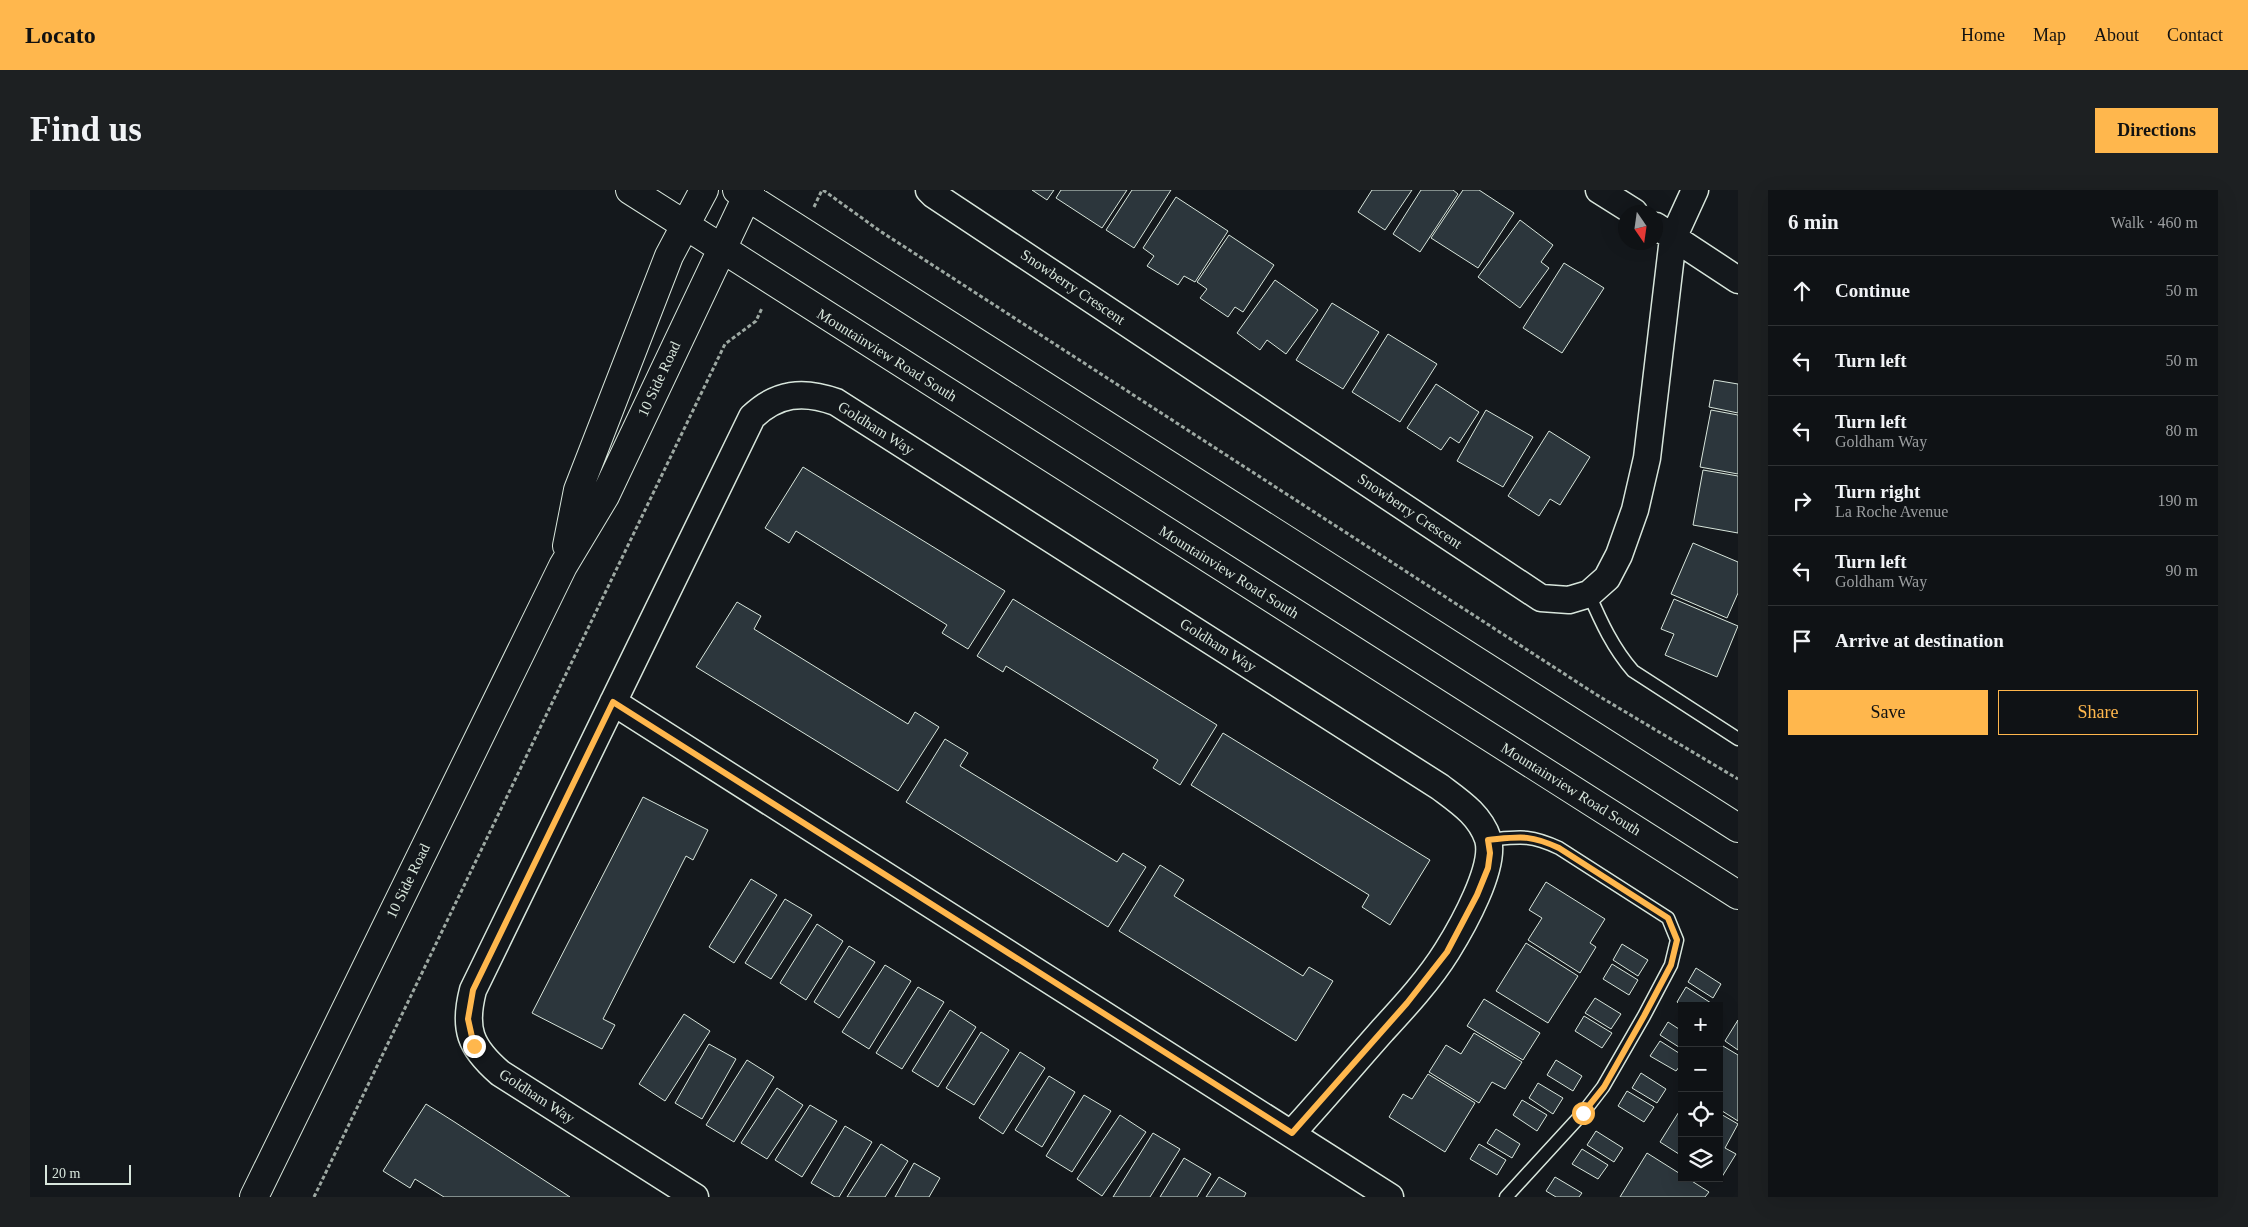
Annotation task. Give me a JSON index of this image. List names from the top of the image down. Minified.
{"streets":{"main road":["Mountainview Road South","10 Side Road"],"street":["Snowberry Crescent","Goldham Way"]},"crossings":[["Mountainview Road South","10 Side Road"]],"scale_bar":"20 m","north":"bottom","page":{"header":"Locato","nav":["Home","Map","About","Contact"],"buttons":["Directions",["Save","Share"]],"title":"Find us","heading":["6 min","Walk · 460 m"],"list":[["Continue","50 m"],["Turn left","50 m"],["Turn left","Goldham Way","80 m"],["Turn right","La Roche Avenue","190 m"],["Turn left","Goldham Way","90 m"],"Arrive at destination"],"map_buttons":["+","−"],"scale":"20 m"}}
